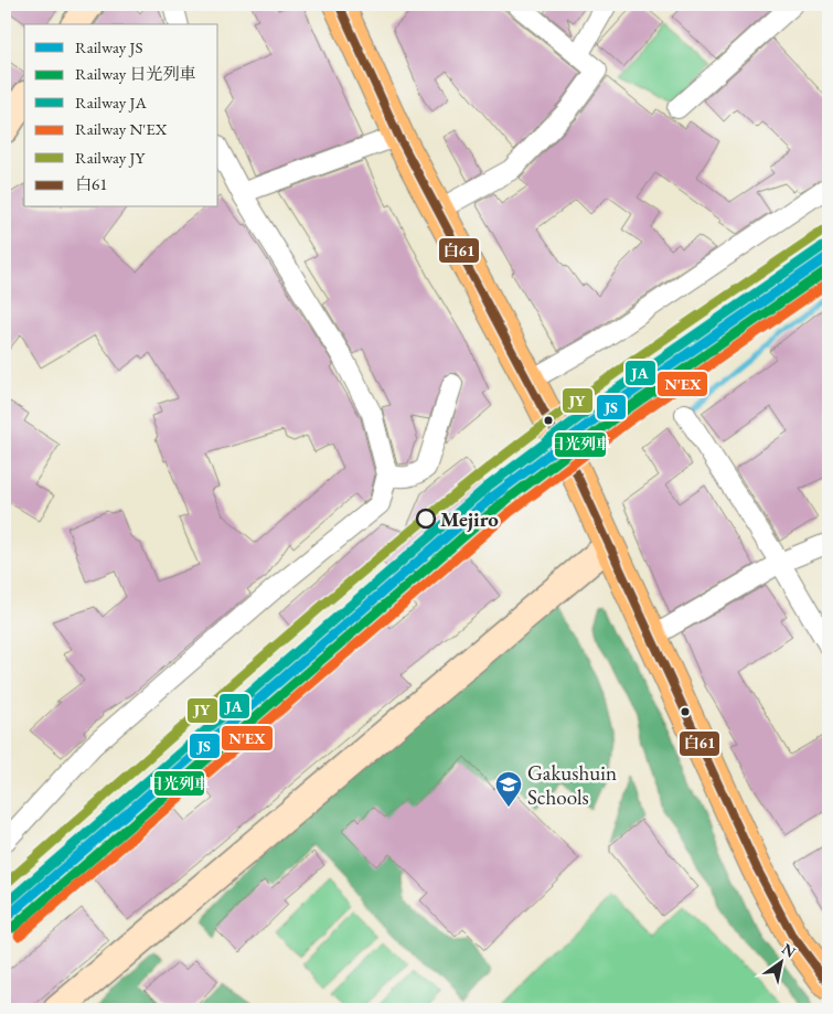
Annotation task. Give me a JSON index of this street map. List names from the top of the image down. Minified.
{"places":{"other":["Mejiro"],"school or university":["Gakushuin Schools"]},"lines":["transit line 白61","rail line JY","rail line JA","rail line JS","rail line 日光列車","rail line N'EX"],"legend":["Railway JS","Railway 日光列車","Railway JA","Railway N'EX","Railway JY","白61"],"north":"top right"}
